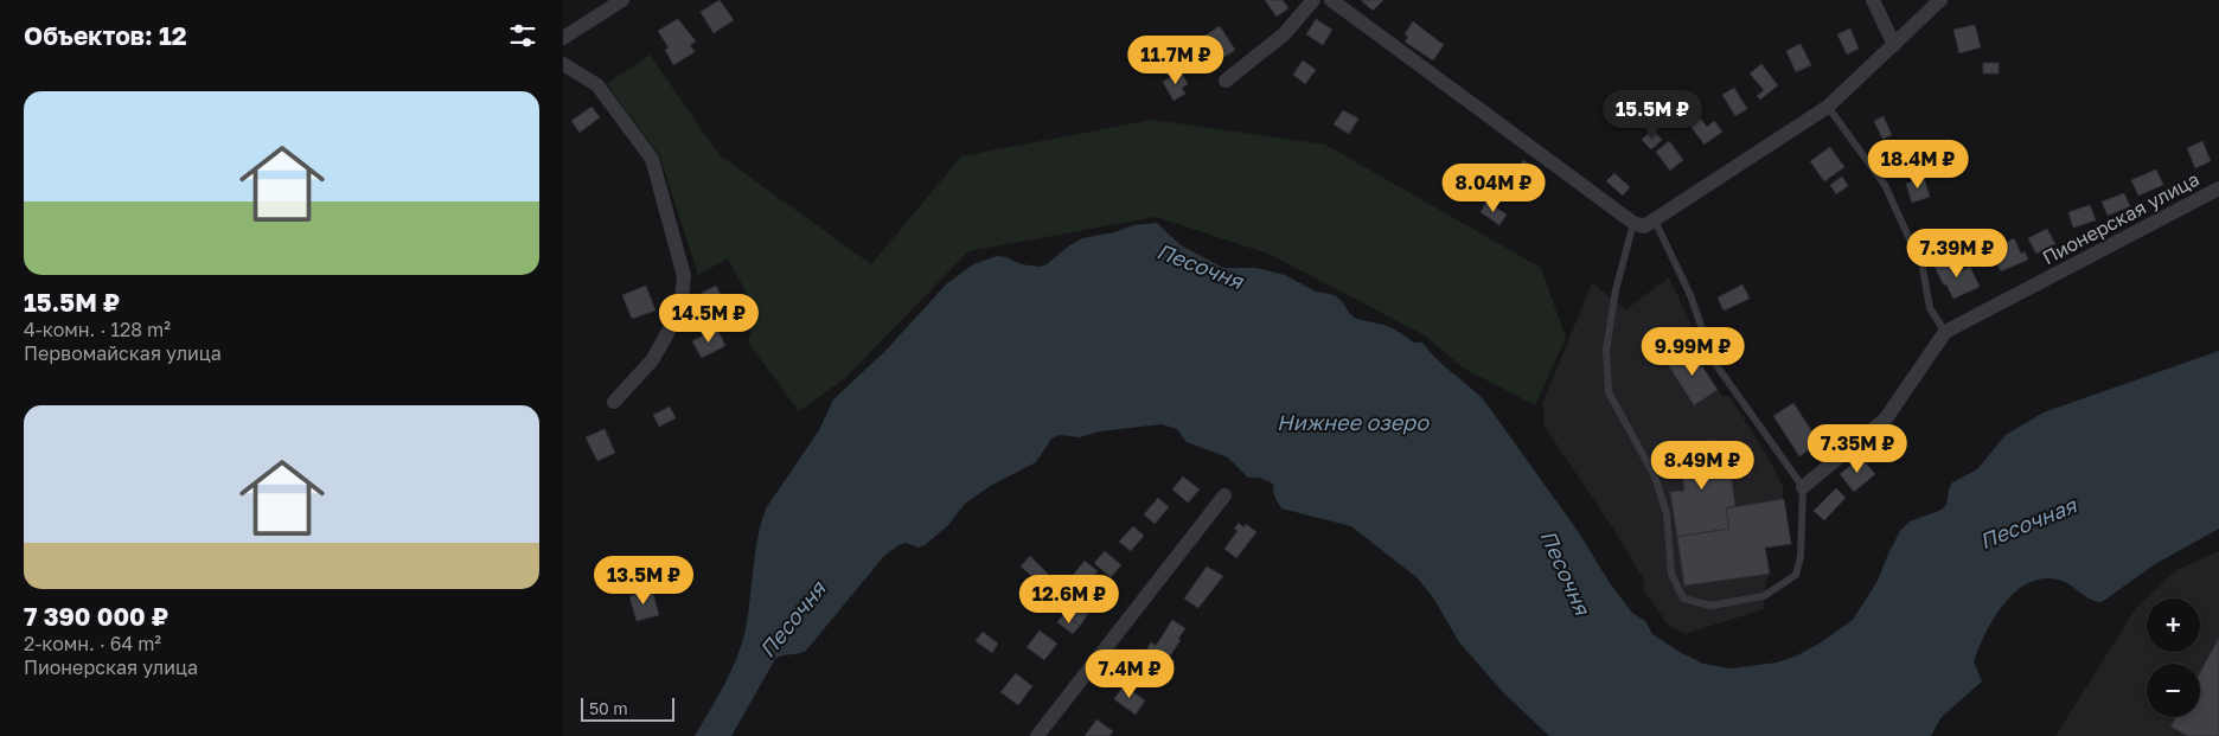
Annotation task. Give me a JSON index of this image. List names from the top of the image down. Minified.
{"streets":{"street":["Пионерская улица"]},"water":["Песочня","Нижнее озеро","Песочная"],"scale_bar":"50 m","page":{"heading":"Объектов: 12","price":["11.7M ₽","15.5M ₽","18.4M ₽","8.04M ₽","7.39M ₽","14.5M ₽","9.99M ₽","7.35M ₽","8.49M ₽","13.5M ₽","12.6M ₽","7.4M ₽"],"list":[{"name":"15.5M ₽","note":"4-комн. · 128 m² · Первомайская улица"},{"name":"7 390 000 ₽","note":"2-комн. · 64 m² · Пионерская улица"}],"map_buttons":["+","−"],"scale":"50 m"}}
